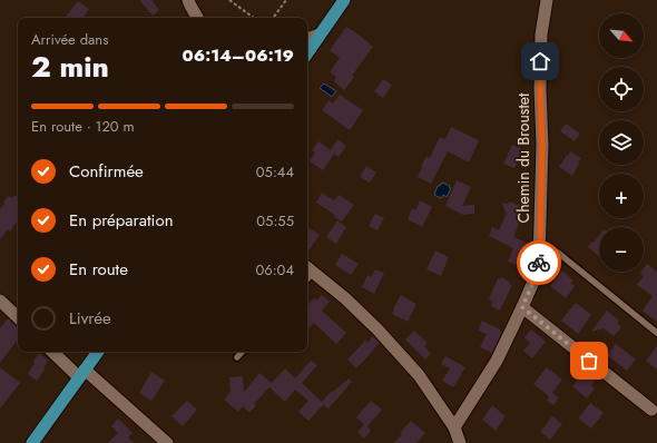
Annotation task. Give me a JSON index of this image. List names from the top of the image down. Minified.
{"streets":{"street":["Chemin du Broustet"]},"north":"bottom right","page":{"map_buttons":["+","−"],"heading":["2 min","Arrivée dans","06:14–06:19"],"bar":"En route · 120 m","list":[["Confirmée","05:44"],["En préparation","05:55"],["En route","06:04"],"Livrée"]}}
